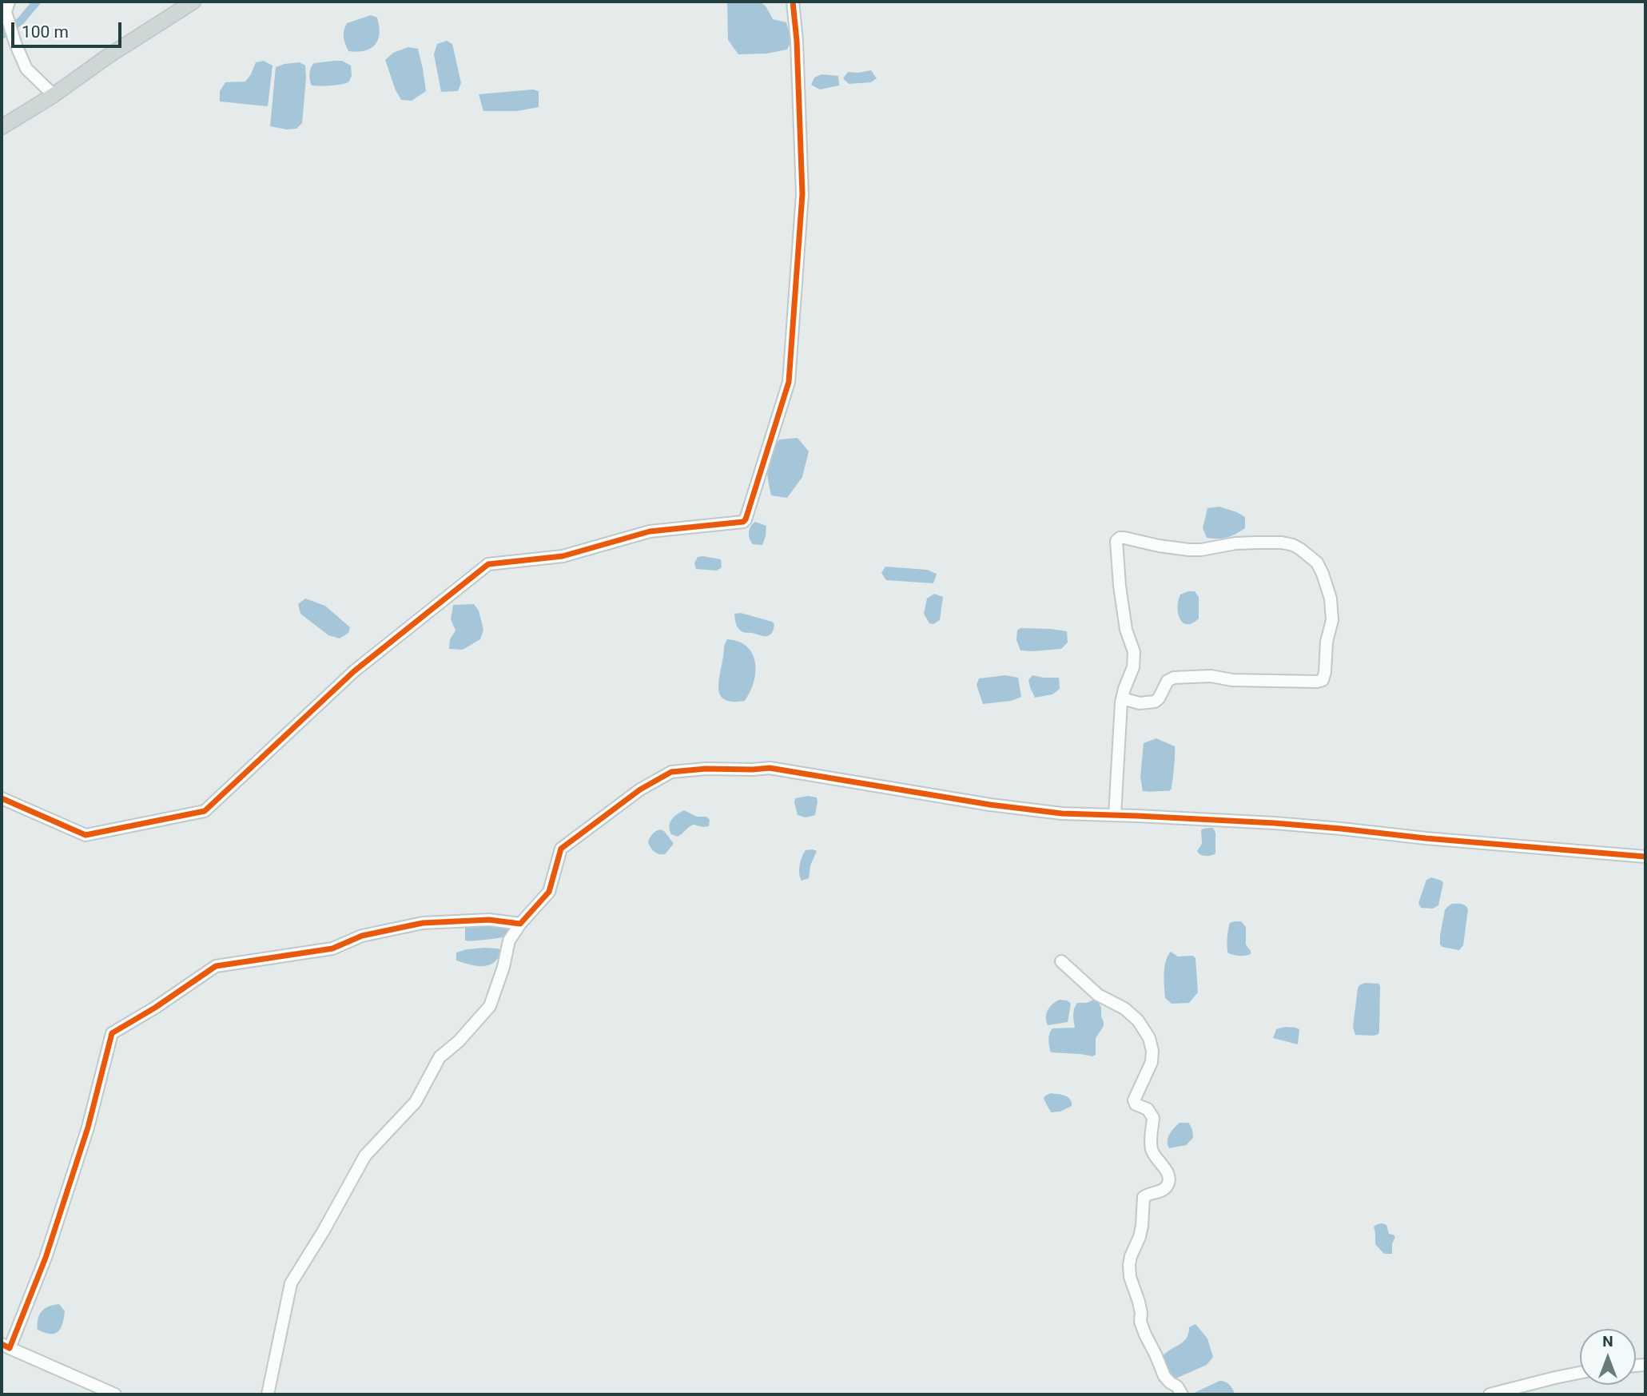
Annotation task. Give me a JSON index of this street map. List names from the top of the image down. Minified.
{"scale_bar":"100 m","north":"top"}
